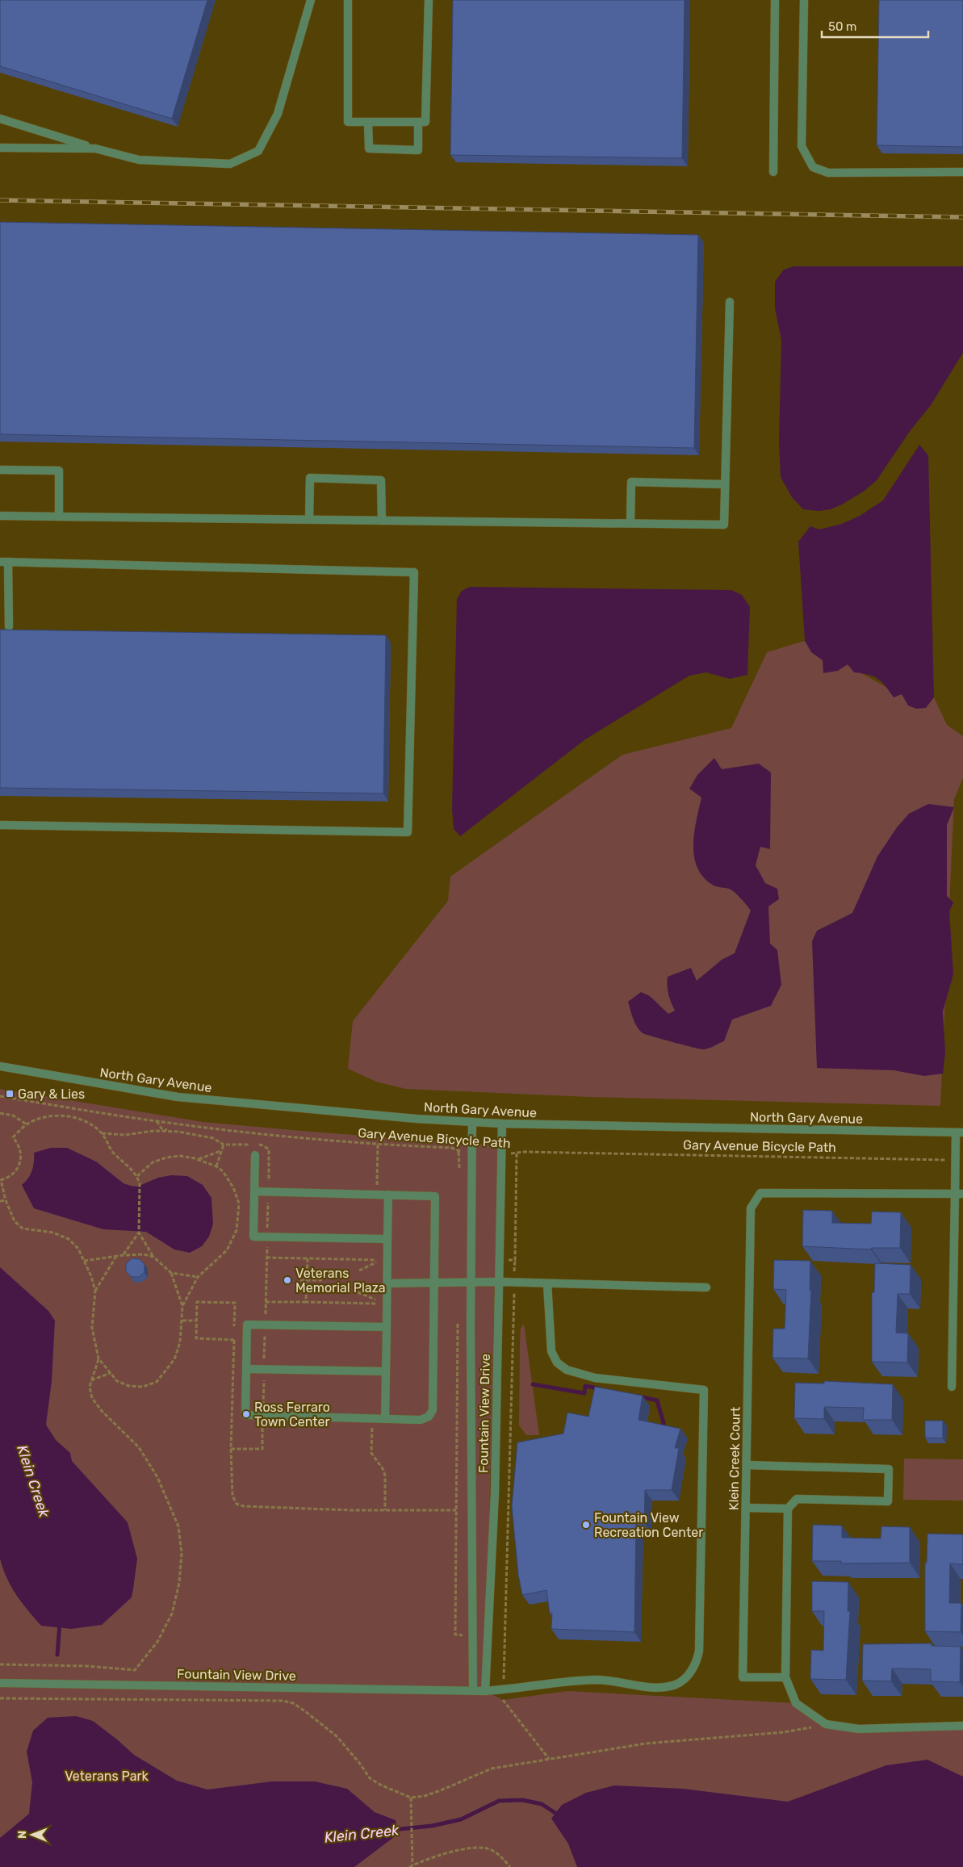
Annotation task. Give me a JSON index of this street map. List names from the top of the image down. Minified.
{"streets":{"street":["North Gary Avenue","Fountain View Drive","Klein Creek Court"],"path":["Gary Avenue Bicycle Path"]},"crossings":[["North Gary Avenue","Fountain View Drive"],["Gary Avenue Bicycle Path","Fountain View Drive"]],"water":["Klein Creek"],"parks":["Veterans Park"],"places":{"transit":["Gary & Lies"],"other":["Veterans Memorial Plaza","Ross Ferraro Town Center","Fountain View Recreation Center"]},"scale_bar":"50 m","north":"left"}
